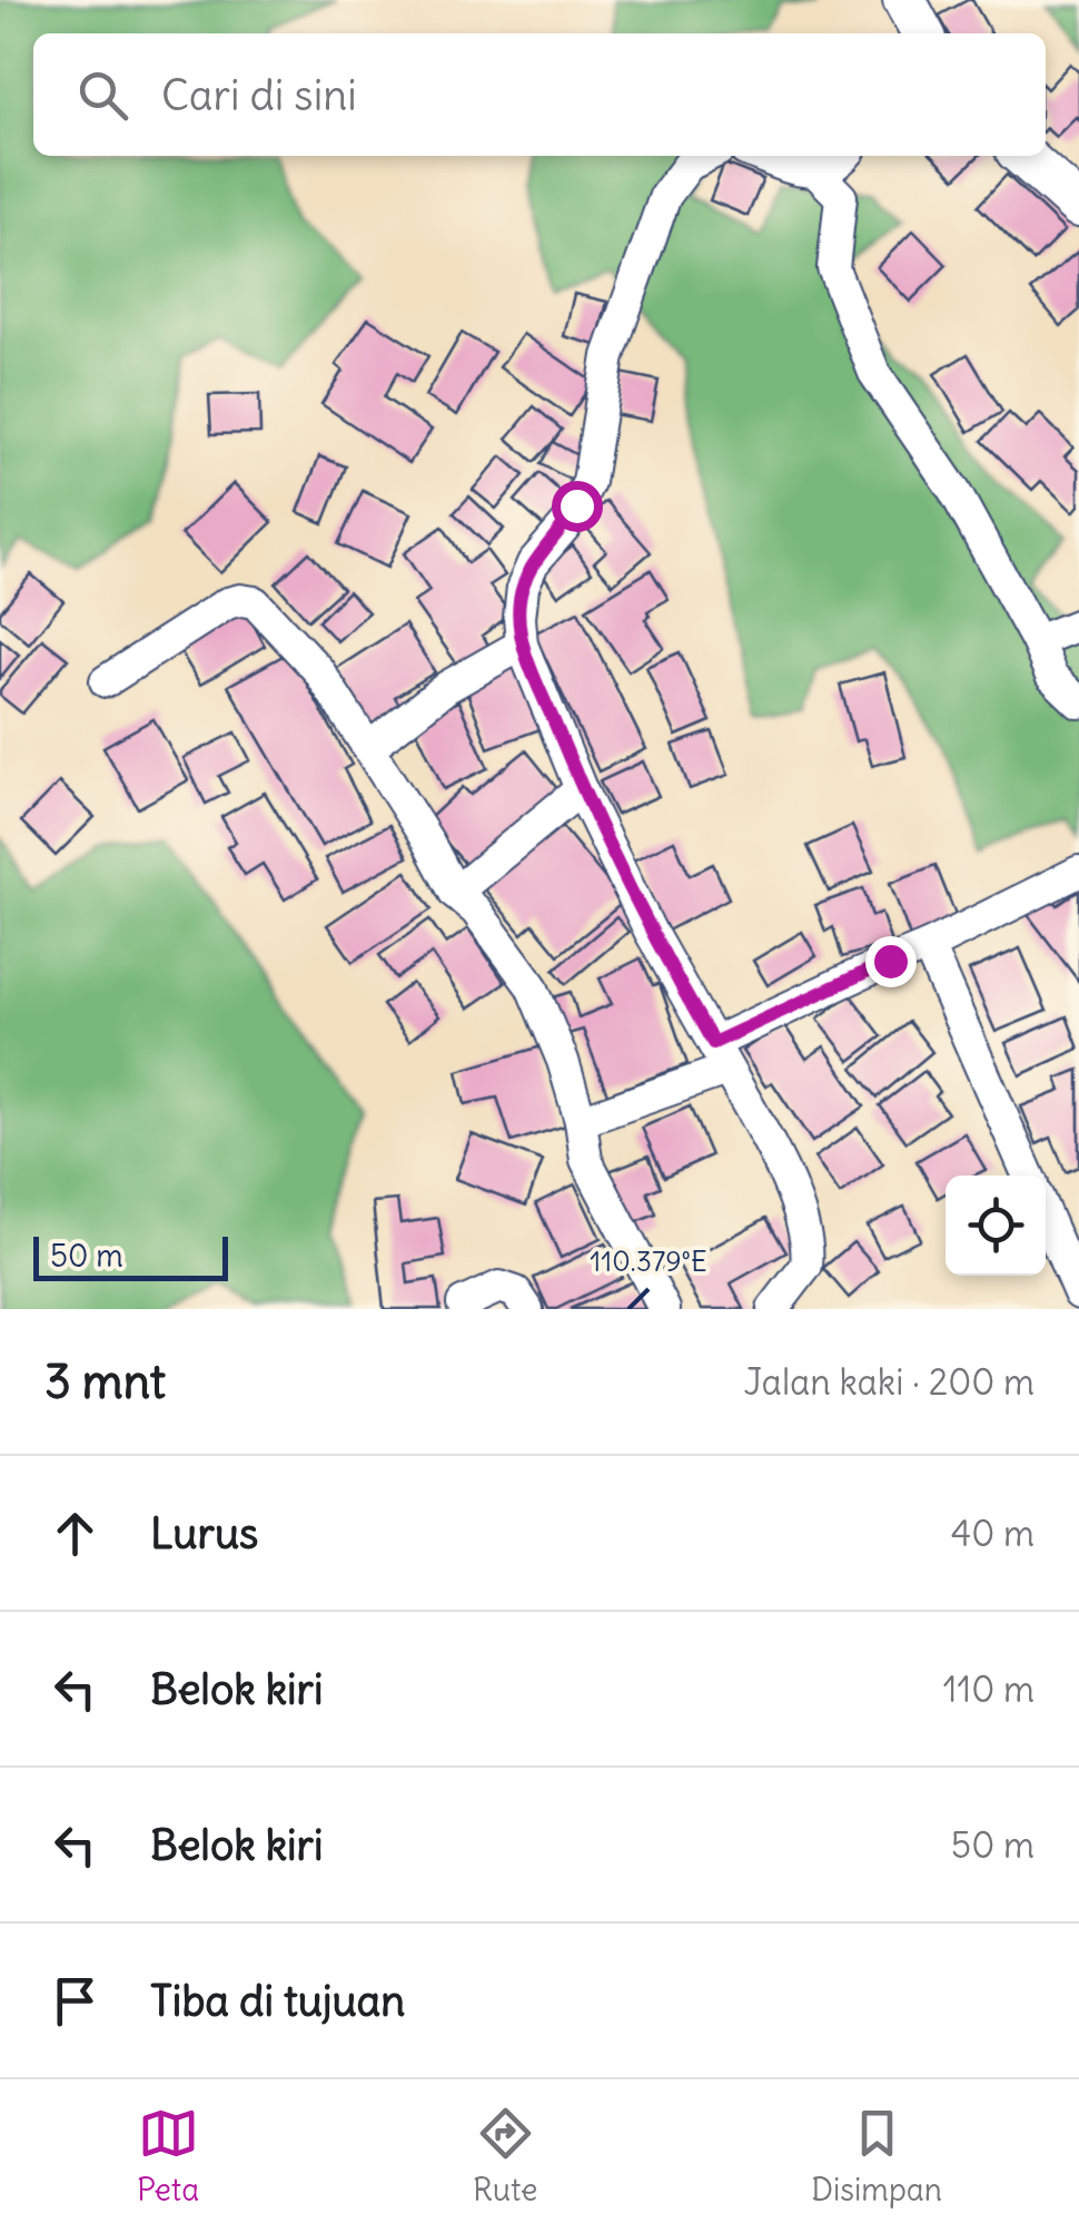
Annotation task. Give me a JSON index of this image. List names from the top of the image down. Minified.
{"scale_bar":"50 m","page":{"search":"Cari di sini","scale":"50 m","heading":["3 mnt","Jalan kaki · 200 m"],"list":[["Lurus","40 m"],["Belok kiri","110 m"],["Belok kiri","50 m"],"Tiba di tujuan"],"nav":["Peta","Rute","Disimpan"]},"coordinates":["110.379°E"]}
